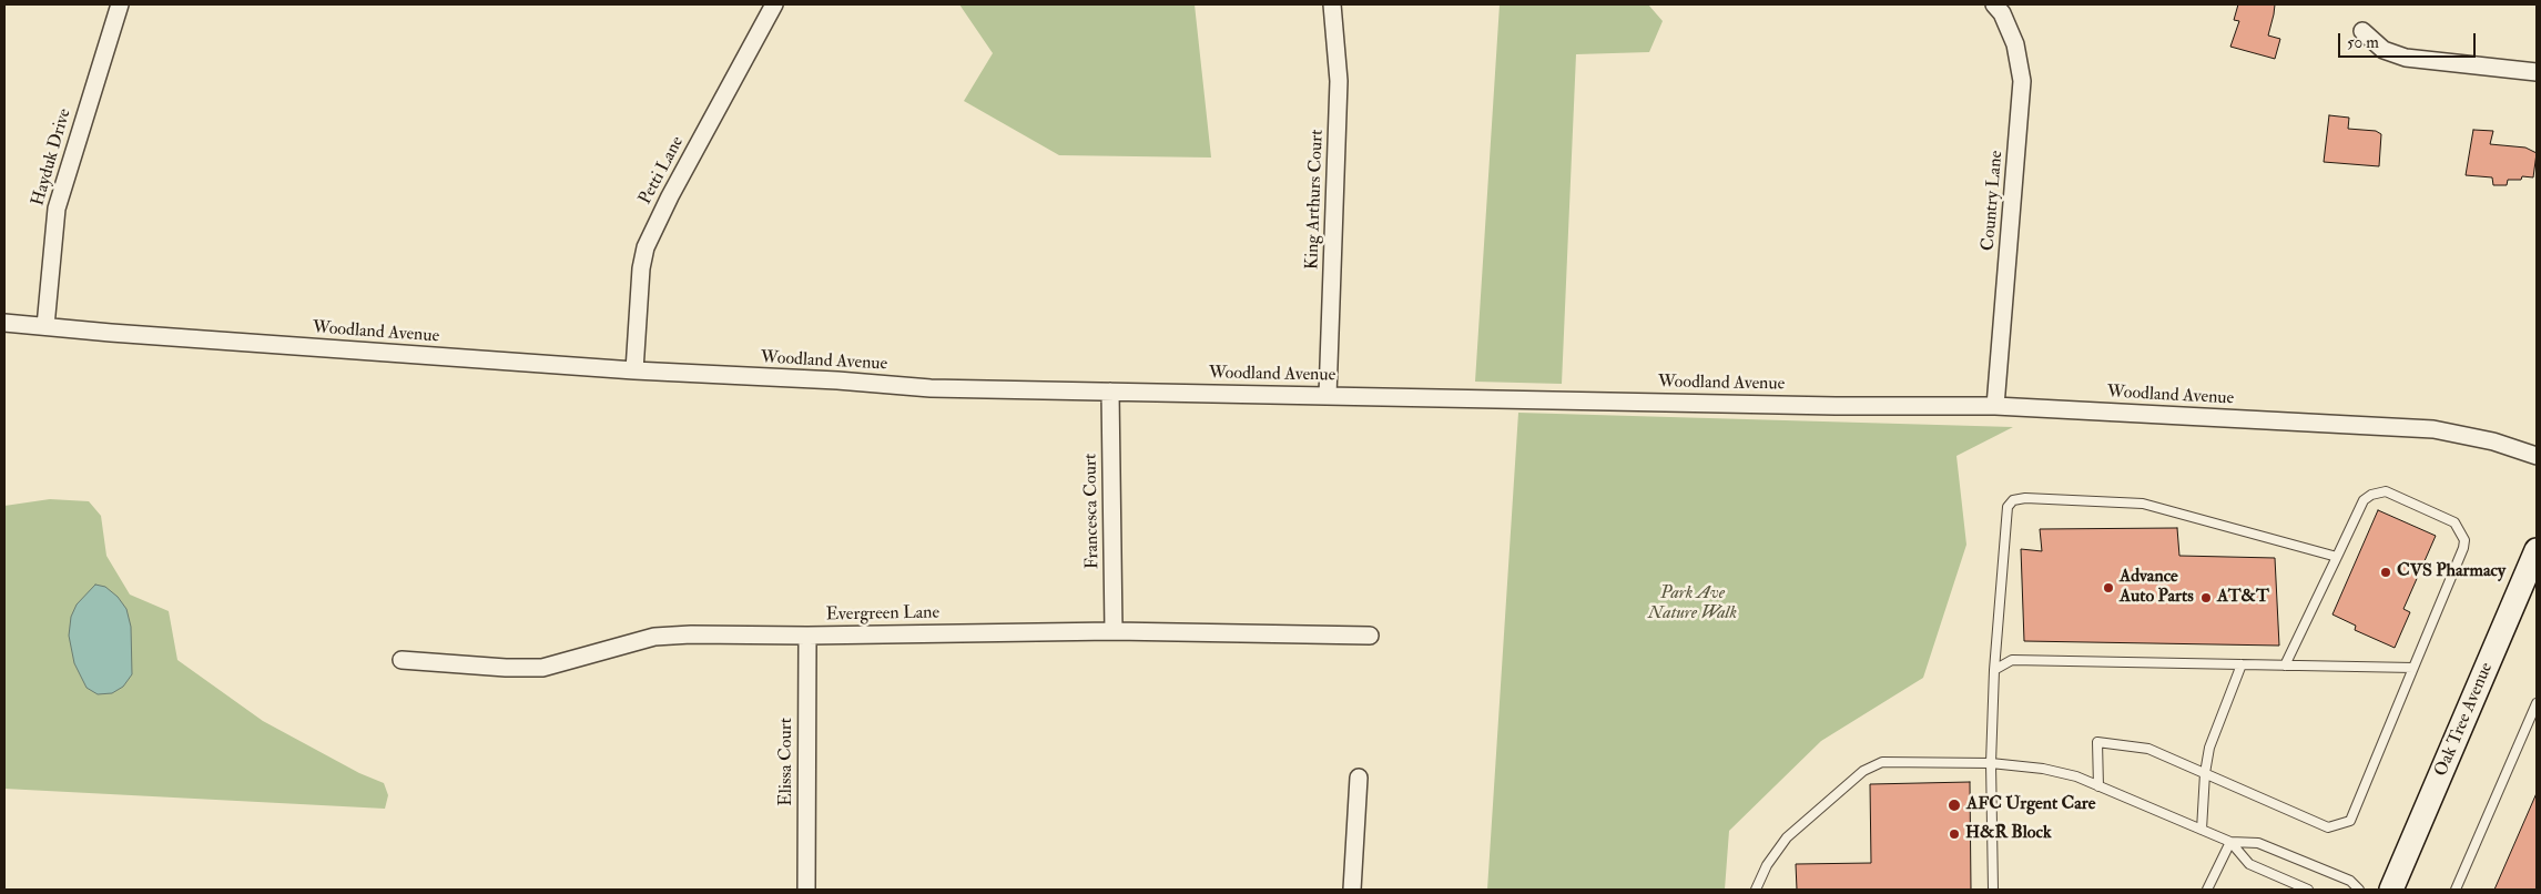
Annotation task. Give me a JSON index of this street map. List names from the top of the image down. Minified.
{"streets":{"main road":["Oak Tree Avenue"],"street":["Hayduk Drive","Petti Lane","King Arthurs Court","Country Lane","Woodland Avenue","Francesca Court","Evergreen Lane","Elissa Court"]},"crossings":[["Hayduk Drive","Woodland Avenue"],["Petti Lane","Woodland Avenue"],["King Arthurs Court","Woodland Avenue"],["Country Lane","Woodland Avenue"],["Woodland Avenue","Francesca Court"],["Francesca Court","Evergreen Lane"],["Evergreen Lane","Elissa Court"]],"parks":["Park Ave Nature Walk"],"places":["CVS Pharmacy","Advance Auto Parts","AT&T","AFC Urgent Care","H&R Block"],"scale_bar":"50 m"}
